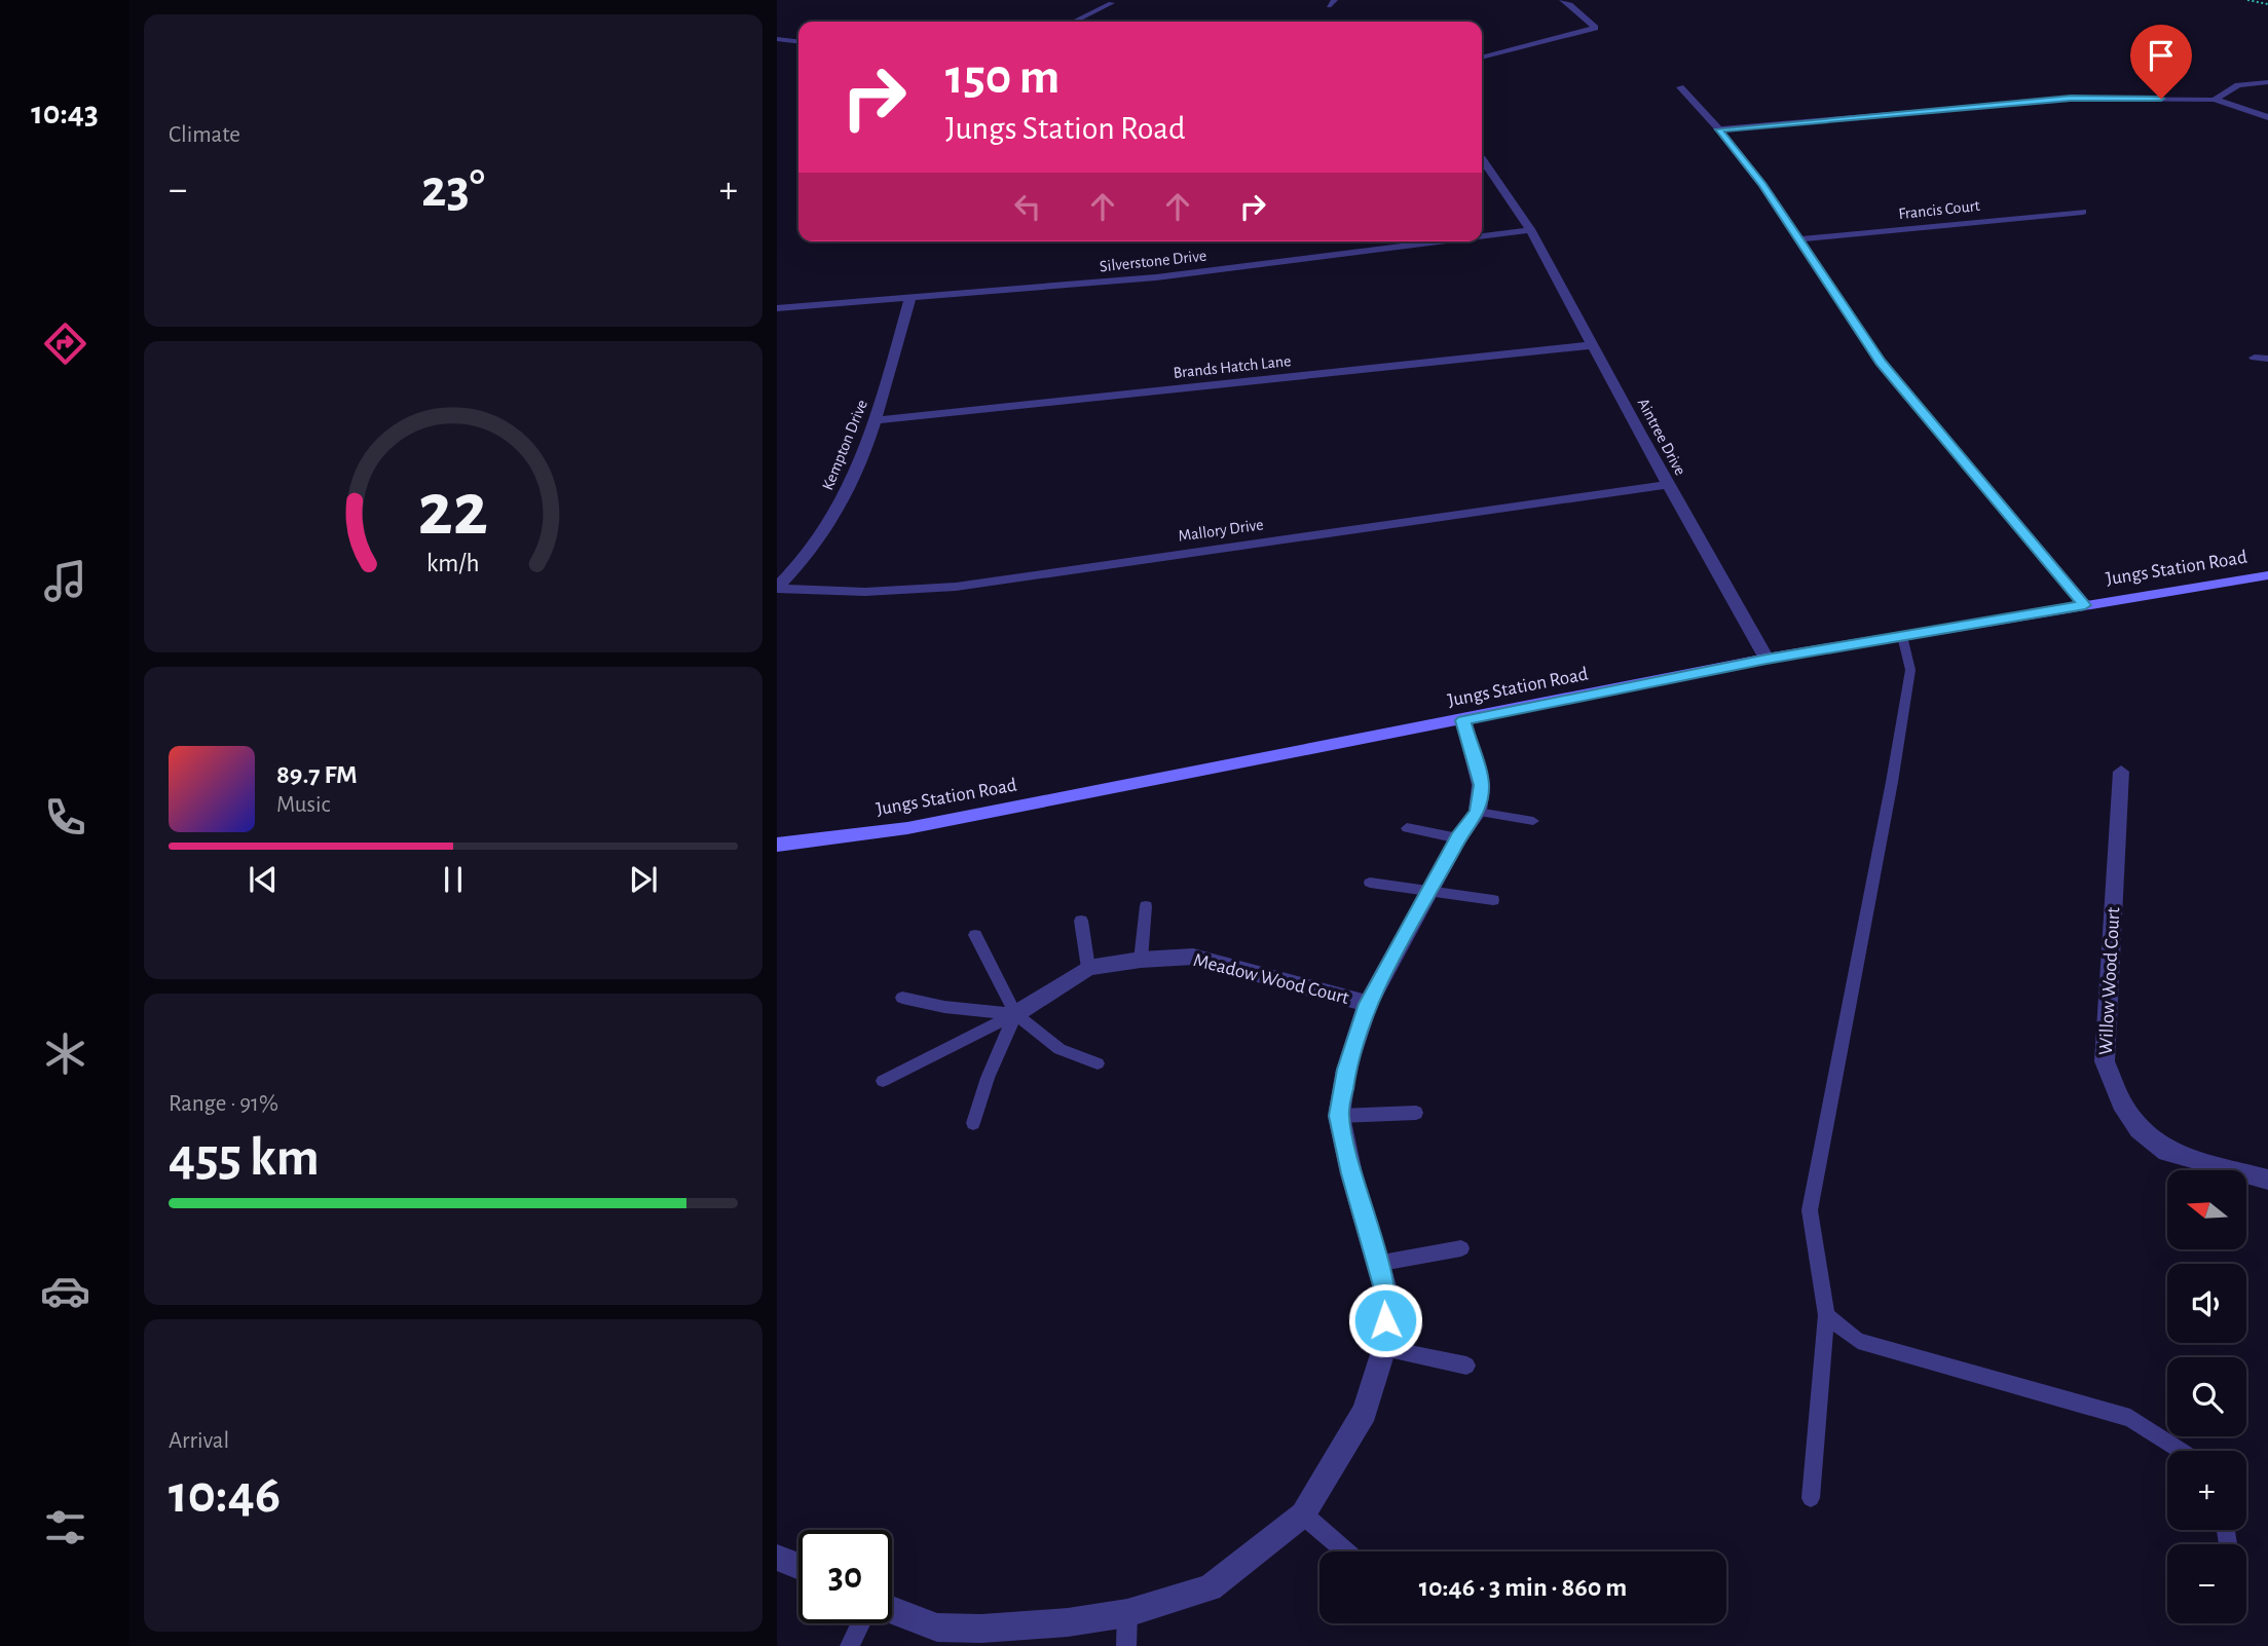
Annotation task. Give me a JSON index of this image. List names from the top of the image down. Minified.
{"streets":{"main road":["Jungs Station Road"],"street":["Francis Court","Silverstone Drive","Brands Hatch Lane","Aintree Drive","Kempton Drive","Mallory Drive","Meadow Wood Court","Willow Wood Court"]},"crossings":[["Silverstone Drive","Aintree Drive"],["Silverstone Drive","Kempton Drive"],["Brands Hatch Lane","Aintree Drive"],["Brands Hatch Lane","Kempton Drive"],["Aintree Drive","Mallory Drive"],["Aintree Drive","Jungs Station Road"],["Kempton Drive","Mallory Drive"]],"north":"left","page":{"tabs":"10:43","tile":["Climate",["Range · 91%","455 km"],["Arrival","10:46"]],"turn":["150 m","Jungs Station Road"],"heat":["−","23°","+"],"song":["89.7 FM","Music"],"map_buttons":["+","−"],"limit":"30","trip":"10:46 · 3 min · 860 m","gauge":["22","km/h"]}}
